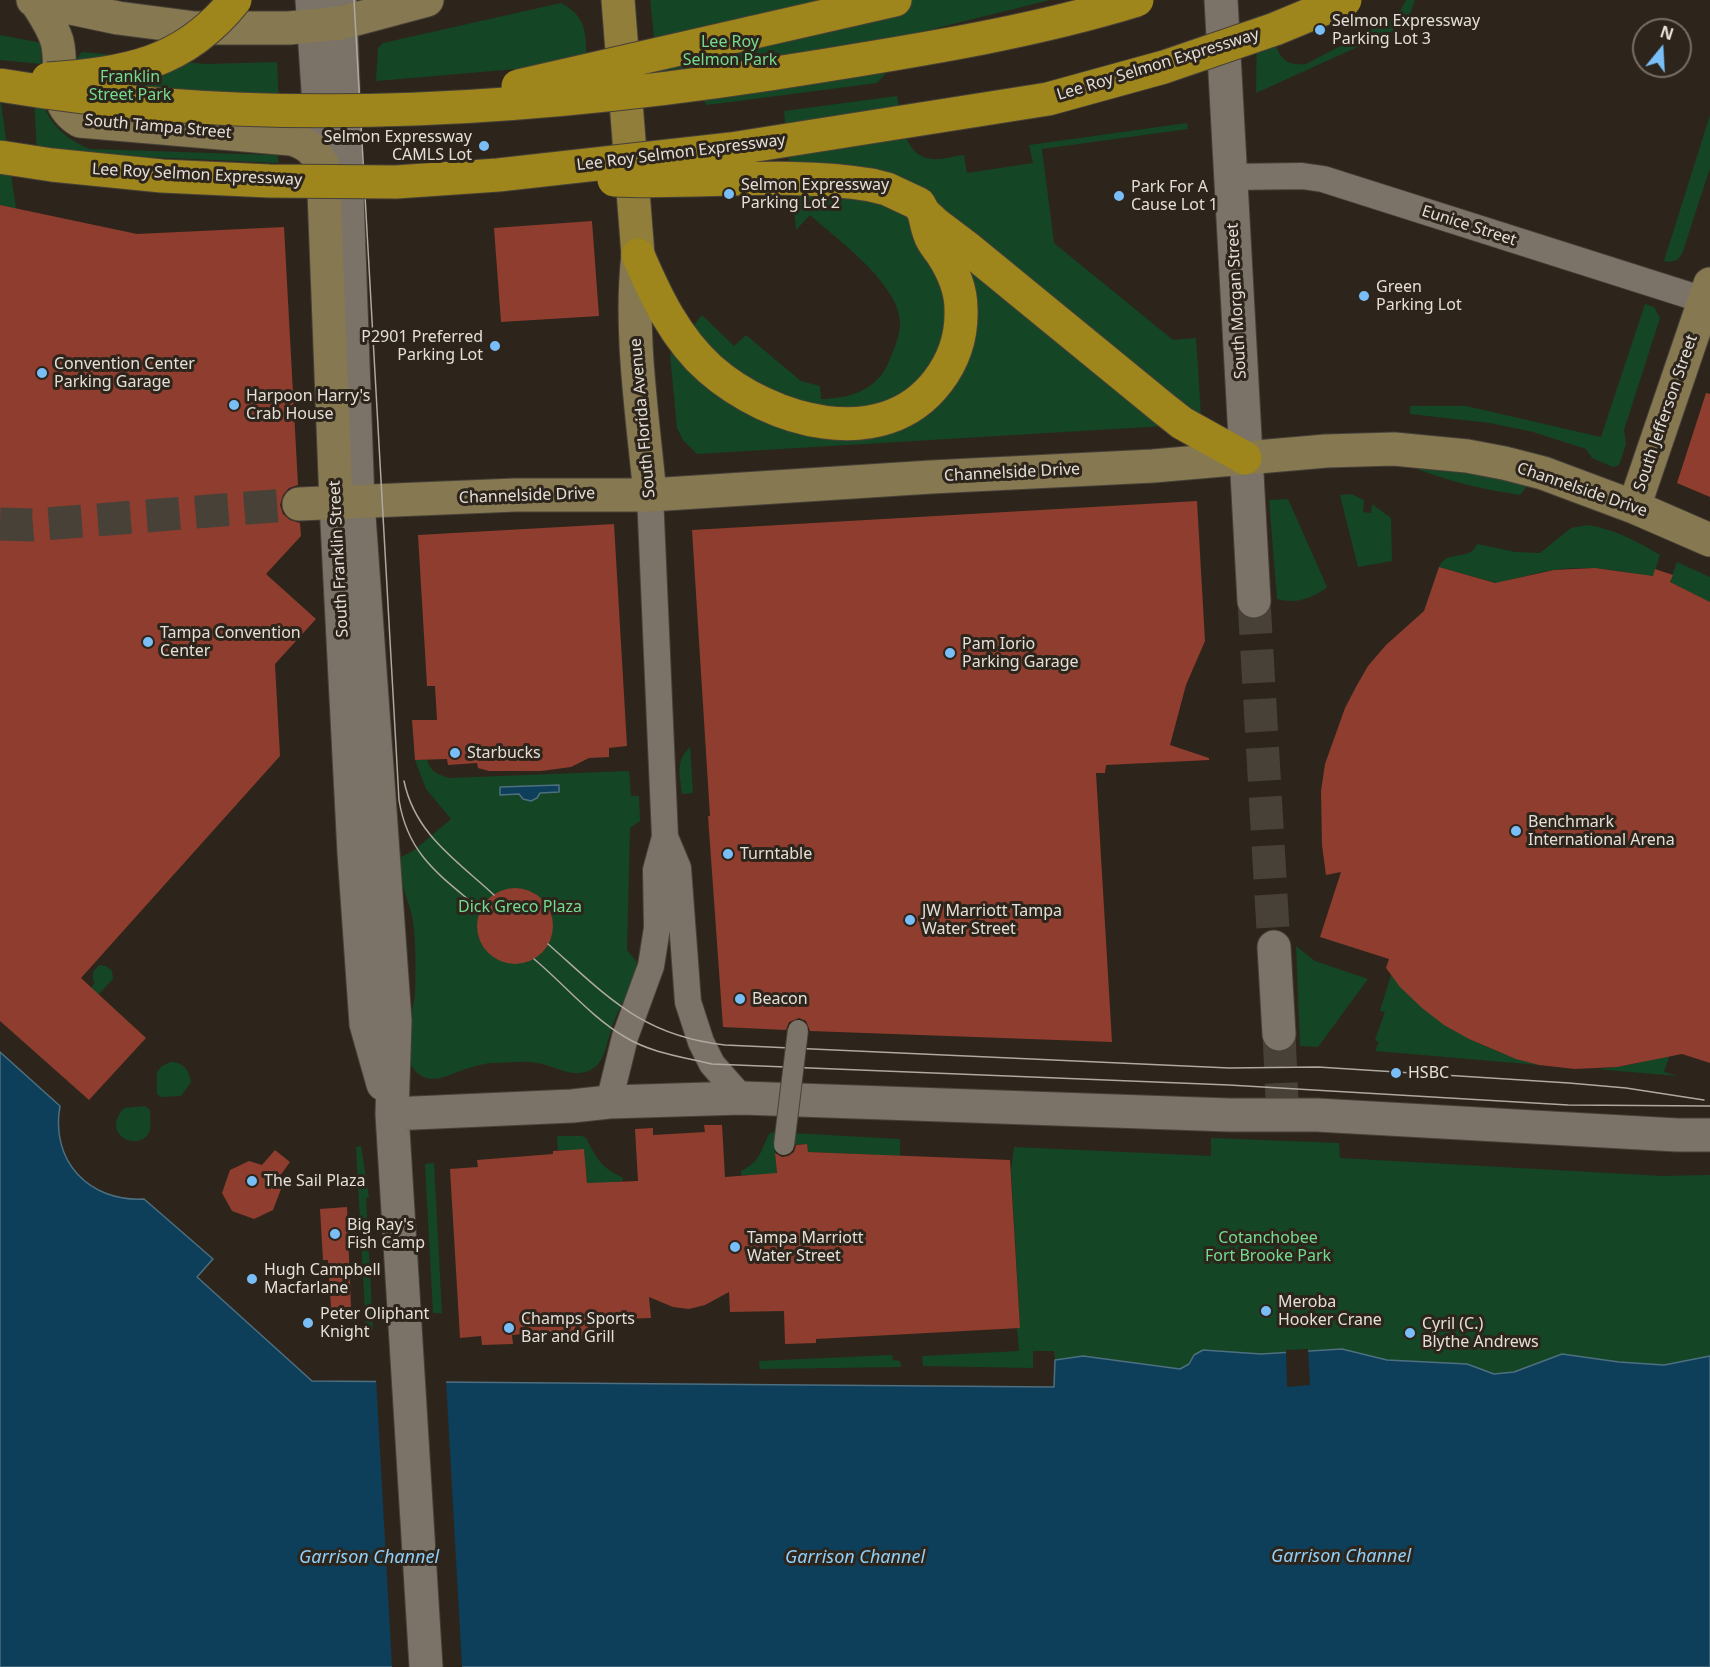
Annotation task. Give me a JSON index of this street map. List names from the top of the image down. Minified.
{"streets":{"highway":["Lee Roy Selmon Expressway"],"main road":["South Tampa Street","South Jefferson Street","South Florida Avenue","Channelside Drive","South Franklin Street"],"street":["Eunice Street","South Morgan Street"]},"crossings":[["South Tampa Street","South Franklin Street"],["Eunice Street","South Morgan Street"],["Eunice Street","South Jefferson Street"],["South Morgan Street","Channelside Drive"],["South Jefferson Street","Channelside Drive"],["South Florida Avenue","Channelside Drive"],["Channelside Drive","South Franklin Street"]],"water":["Garrison Channel"],"parks":["Lee Roy Selmon Park","Franklin Street Park","Dick Greco Plaza","Cotanchobee Fort Brooke Park"],"places":["Selmon Expressway Parking Lot 3","Selmon Expressway CAMLS Lot","Selmon Expressway Parking Lot 2","Park For A Cause Lot 1","Green Parking Lot","P2901 Preferred Parking Lot","Convention Center Parking Garage","Harpoon Harry's Crab House","Tampa Convention Center","Pam Iorio Parking Garage","Starbucks","Benchmark International Arena","Turntable","JW Marriott Tampa Water Street","Beacon","HSBC","The Sail Plaza","Big Ray's Fish Camp","Tampa Marriott Water Street","Hugh Campbell Macfarlane","Meroba Hooker Crane","Peter Oliphant Knight","Champs Sports Bar and Grill","Cyril (C.) Blythe Andrews"],"north":"top"}
